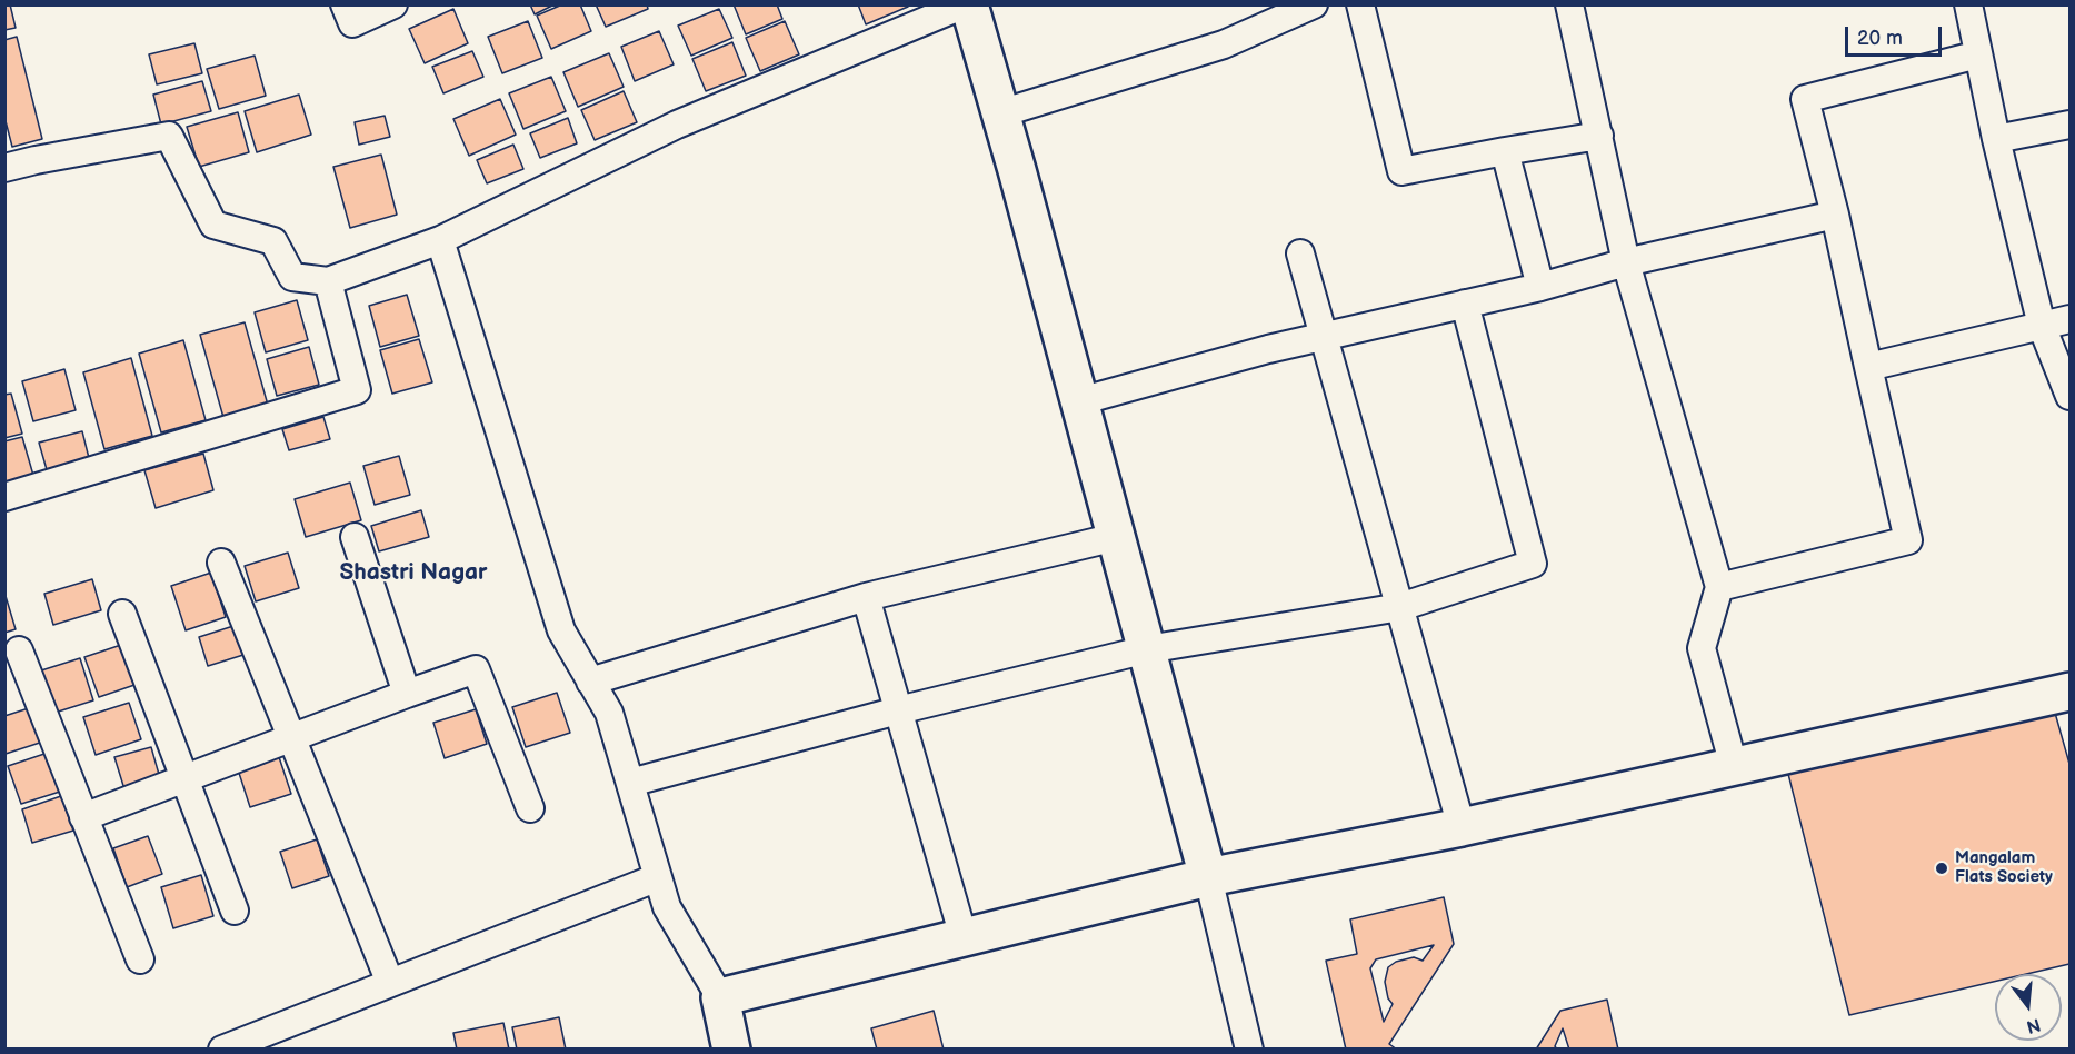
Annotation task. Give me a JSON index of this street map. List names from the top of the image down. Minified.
{"districts":["Shastri Nagar"],"places":["Mangalam Flats Society"],"scale_bar":"20 m","north":"bottom"}
